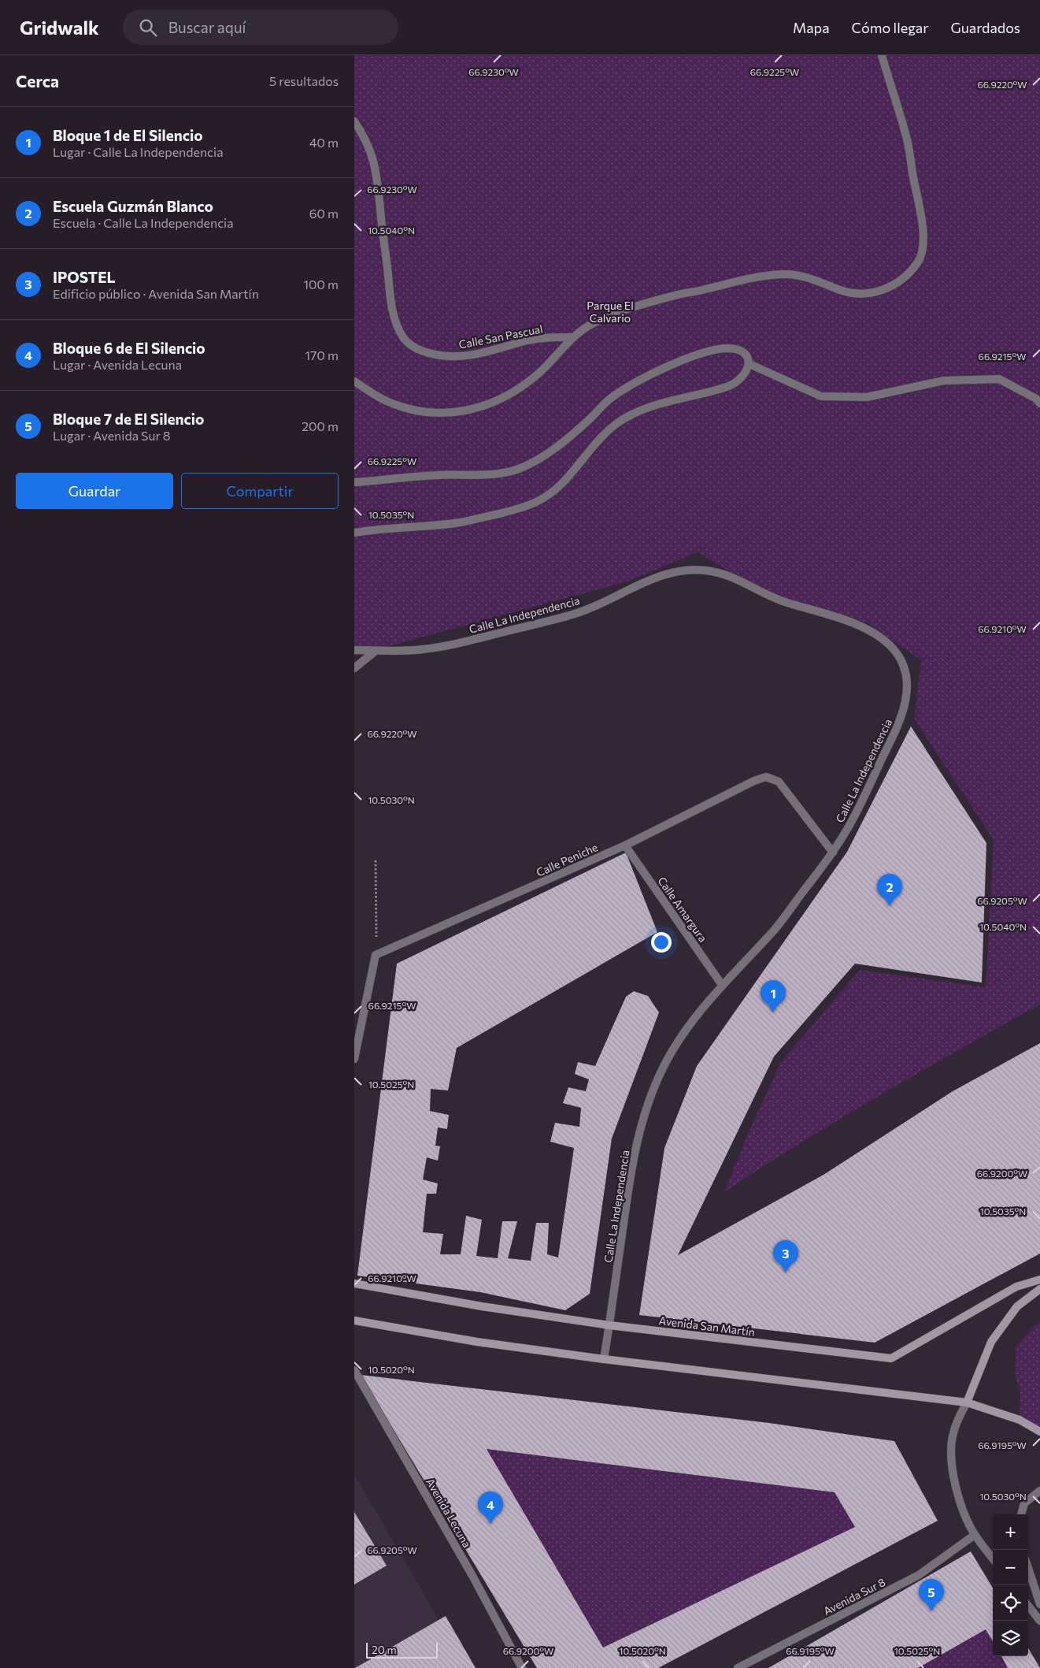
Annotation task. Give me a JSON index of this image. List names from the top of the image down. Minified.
{"streets":{"main road":["Avenida San Martín"],"street":["Calle San Pascual","Calle La Independencia","Calle Peniche","Calle Amargura","Avenida Lecuna","Avenida Sur 8"]},"crossings":[["Calle La Independencia","Calle Peniche"],["Calle La Independencia","Calle Amargura"],["Calle La Independencia","Avenida San Martín"],["Calle Peniche","Calle Amargura"]],"parks":["Parque El Calvario"],"scale_bar":"20 m","page":{"header":"Gridwalk","search":"Buscar aquí","nav":["Mapa","Cómo llegar","Guardados"],"heading":["Cerca","5 resultados"],"list":[{"mark":"1","name":"Bloque 1 de El Silencio","note":"Lugar · Calle La Independencia","value":"40 m"},{"mark":"2","name":"Escuela Guzmán Blanco","note":"Escuela · Calle La Independencia","value":"60 m"},{"mark":"3","name":"IPOSTEL","note":"Edificio público · Avenida San Martín","value":"100 m"},{"mark":"4","name":"Bloque 6 de El Silencio","note":"Lugar · Avenida Lecuna","value":"170 m"},{"mark":"5","name":"Bloque 7 de El Silencio","note":"Lugar · Avenida Sur 8","value":"200 m"}],"buttons":["Guardar","Compartir"],"pins":["2","1","3","4","5"],"map_buttons":["+","−"],"scale":"20 m"},"coordinates":["66.9230°W","66.9225°W","66.9220°W","10.5040°N","66.9215°W","10.5035°N","66.9210°W","10.5030°N","66.9205°W","10.5025°N","66.9200°W","10.5020°N","66.9195°W"]}
